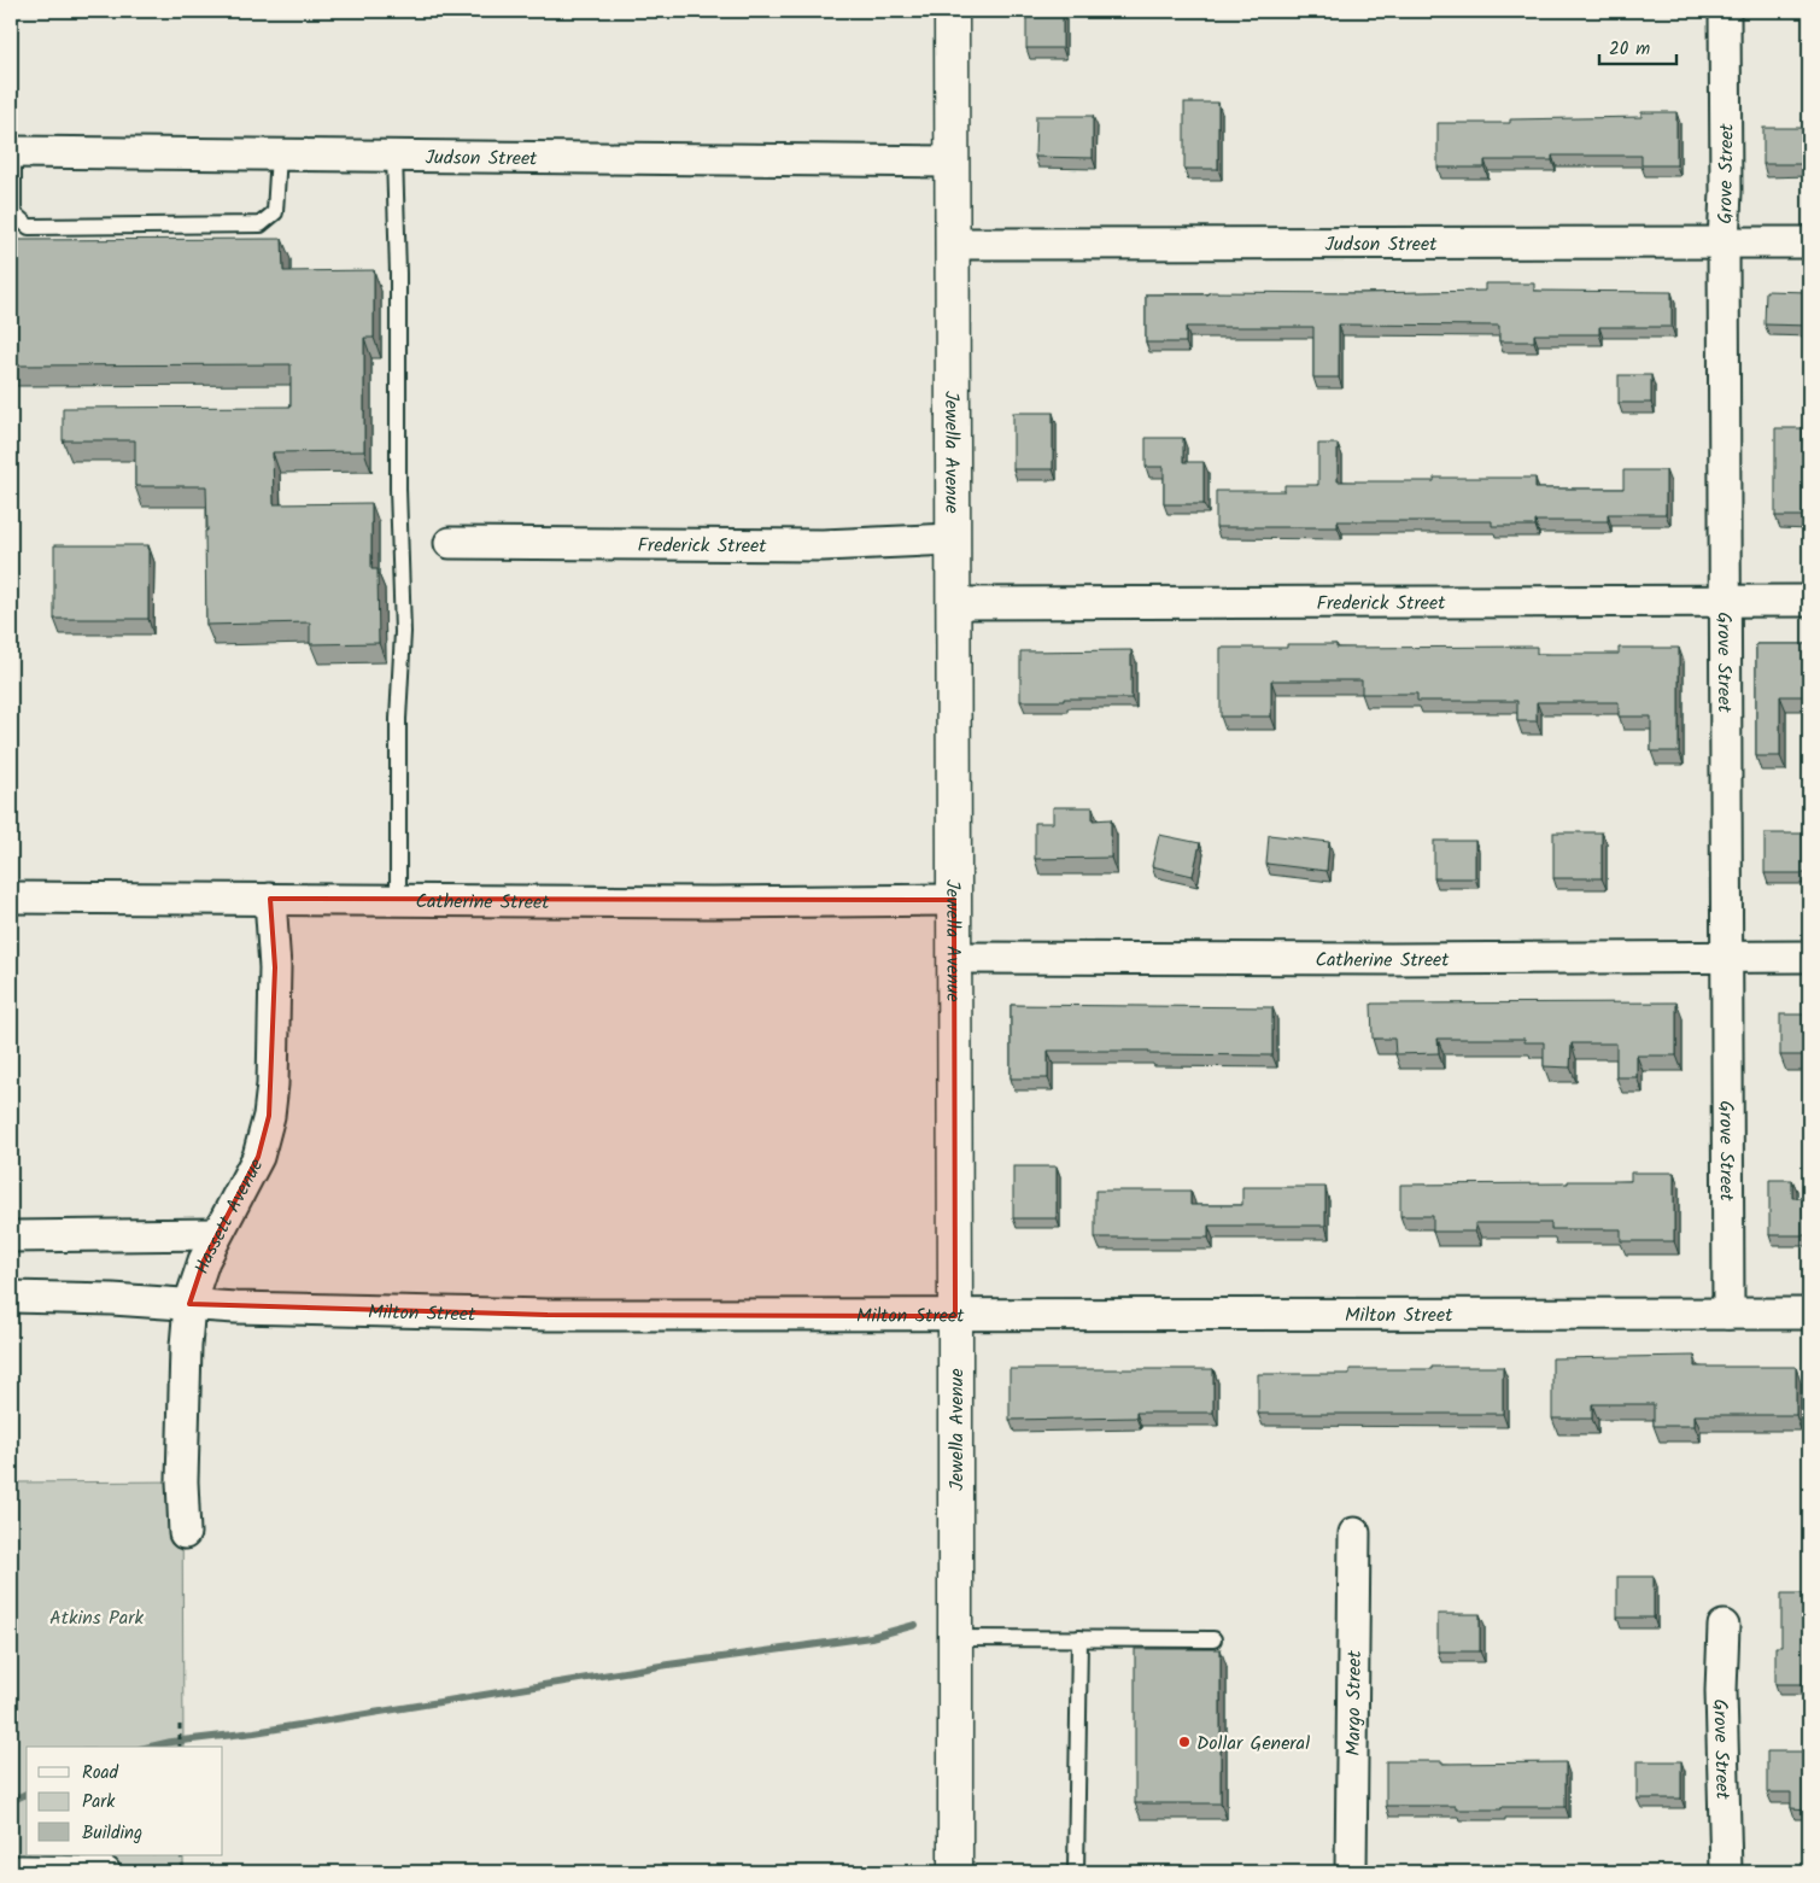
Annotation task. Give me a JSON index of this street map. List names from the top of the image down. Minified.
{"streets":{"main road":["Jewella Avenue"],"street":["Judson Street","Grove Street","Frederick Street","Catherine Street","Hassett Avenue","Milton Street","Margo Street"]},"crossings":[["Judson Street","Grove Street"],["Judson Street","Jewella Avenue"],["Grove Street","Frederick Street"],["Grove Street","Catherine Street"],["Grove Street","Milton Street"],["Jewella Avenue","Frederick Street"],["Jewella Avenue","Catherine Street"],["Jewella Avenue","Milton Street"],["Catherine Street","Hassett Avenue"],["Hassett Avenue","Milton Street"]],"parks":["Atkins Park"],"places":["Dollar General"],"legend":["Road","Park","Building"],"scale_bar":"20 m"}
